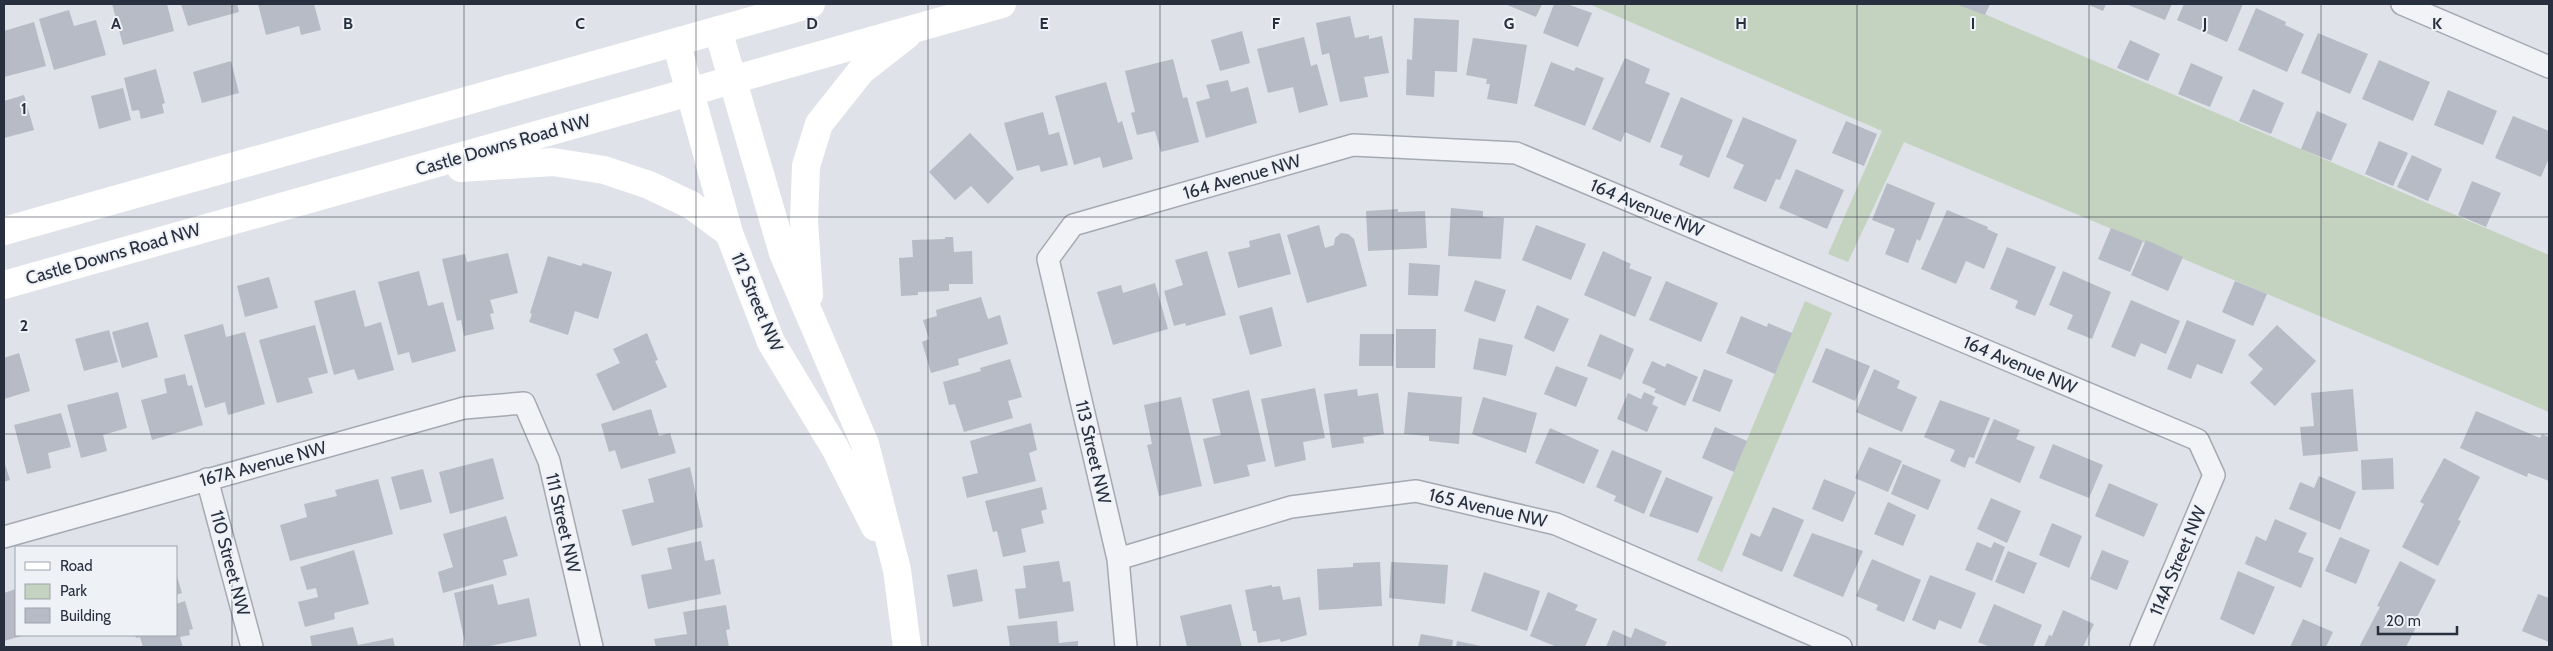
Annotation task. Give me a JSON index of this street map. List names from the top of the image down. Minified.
{"streets":{"main road":["Castle Downs Road NW","112 Street NW"],"street":["164 Avenue NW","113 Street NW","167A Avenue NW","165 Avenue NW","111 Street NW","114A Street NW","110 Street NW"]},"crossings":[["Castle Downs Road NW","112 Street NW"],["164 Avenue NW","113 Street NW"],["164 Avenue NW","114A Street NW"],["113 Street NW","165 Avenue NW"],["167A Avenue NW","111 Street NW"],["167A Avenue NW","110 Street NW"]],"legend":["Road","Park","Building"],"scale_bar":"20 m","grid":{"columns":["A","B","C","D","E","F","G","H","I","J","K"],"rows":["1","2"]}}
